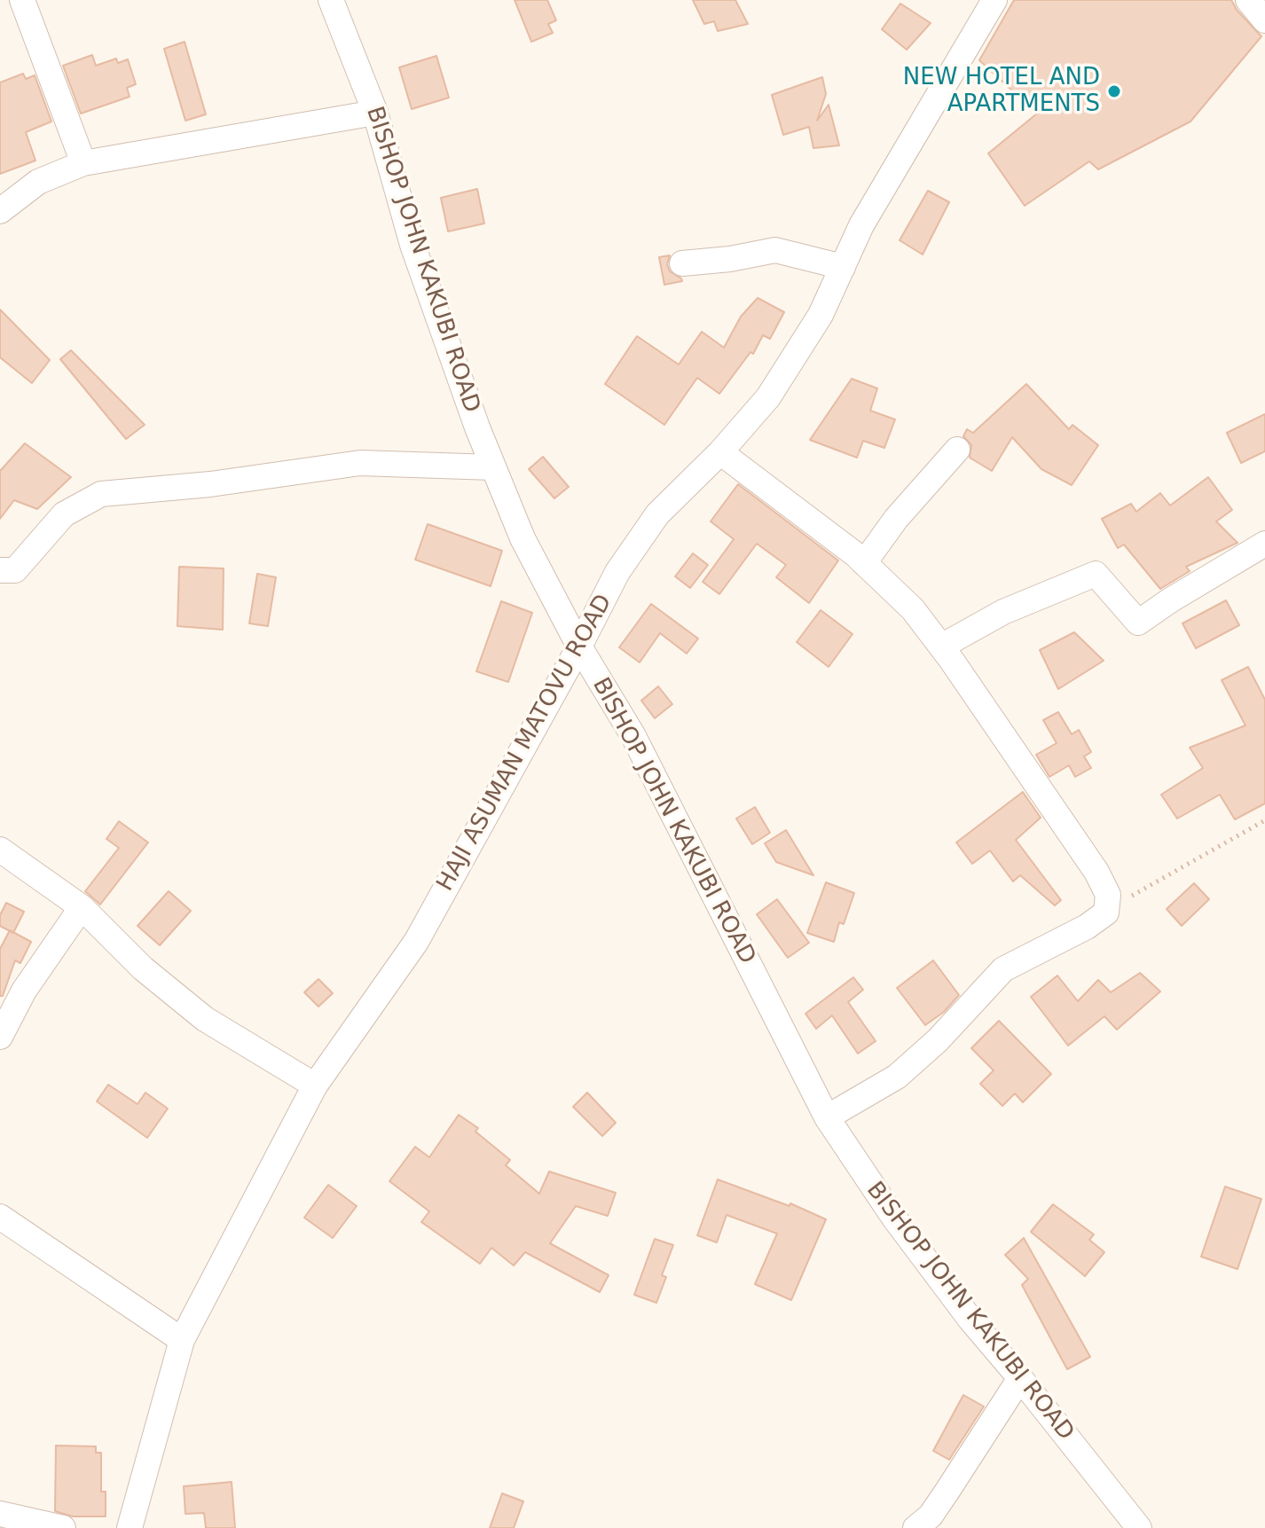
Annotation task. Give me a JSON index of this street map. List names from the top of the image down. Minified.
{"streets":{"street":["BISHOP JOHN KAKUBI ROAD","HAJI ASUMAN MATOVU ROAD"]},"crossings":[["BISHOP JOHN KAKUBI ROAD","HAJI ASUMAN MATOVU ROAD"]],"places":["NEW HOTEL AND APARTMENTS"]}
